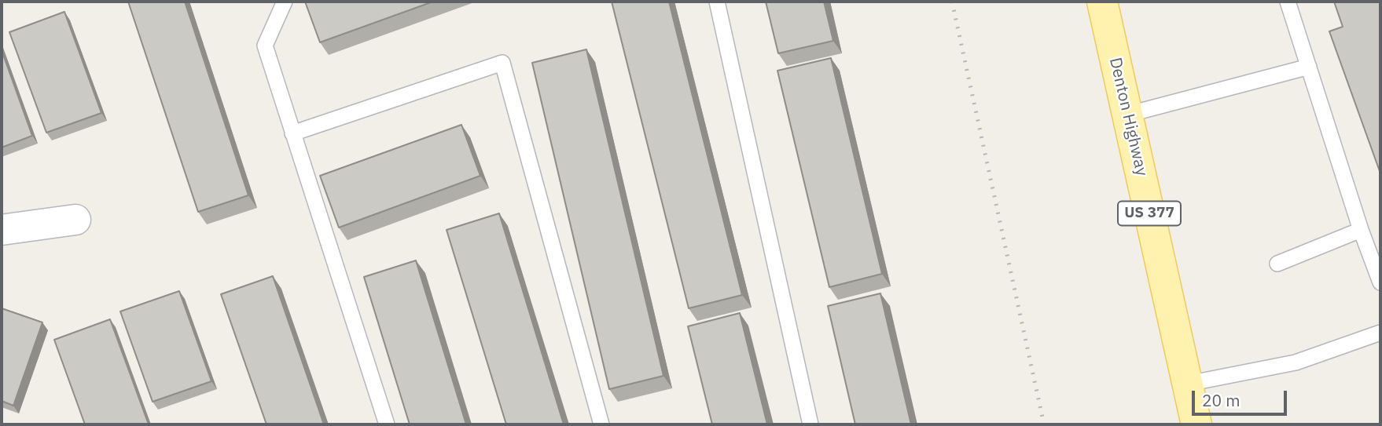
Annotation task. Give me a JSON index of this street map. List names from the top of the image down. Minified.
{"streets":{"main road":["Denton Highway","US 377"]},"scale_bar":"20 m"}
